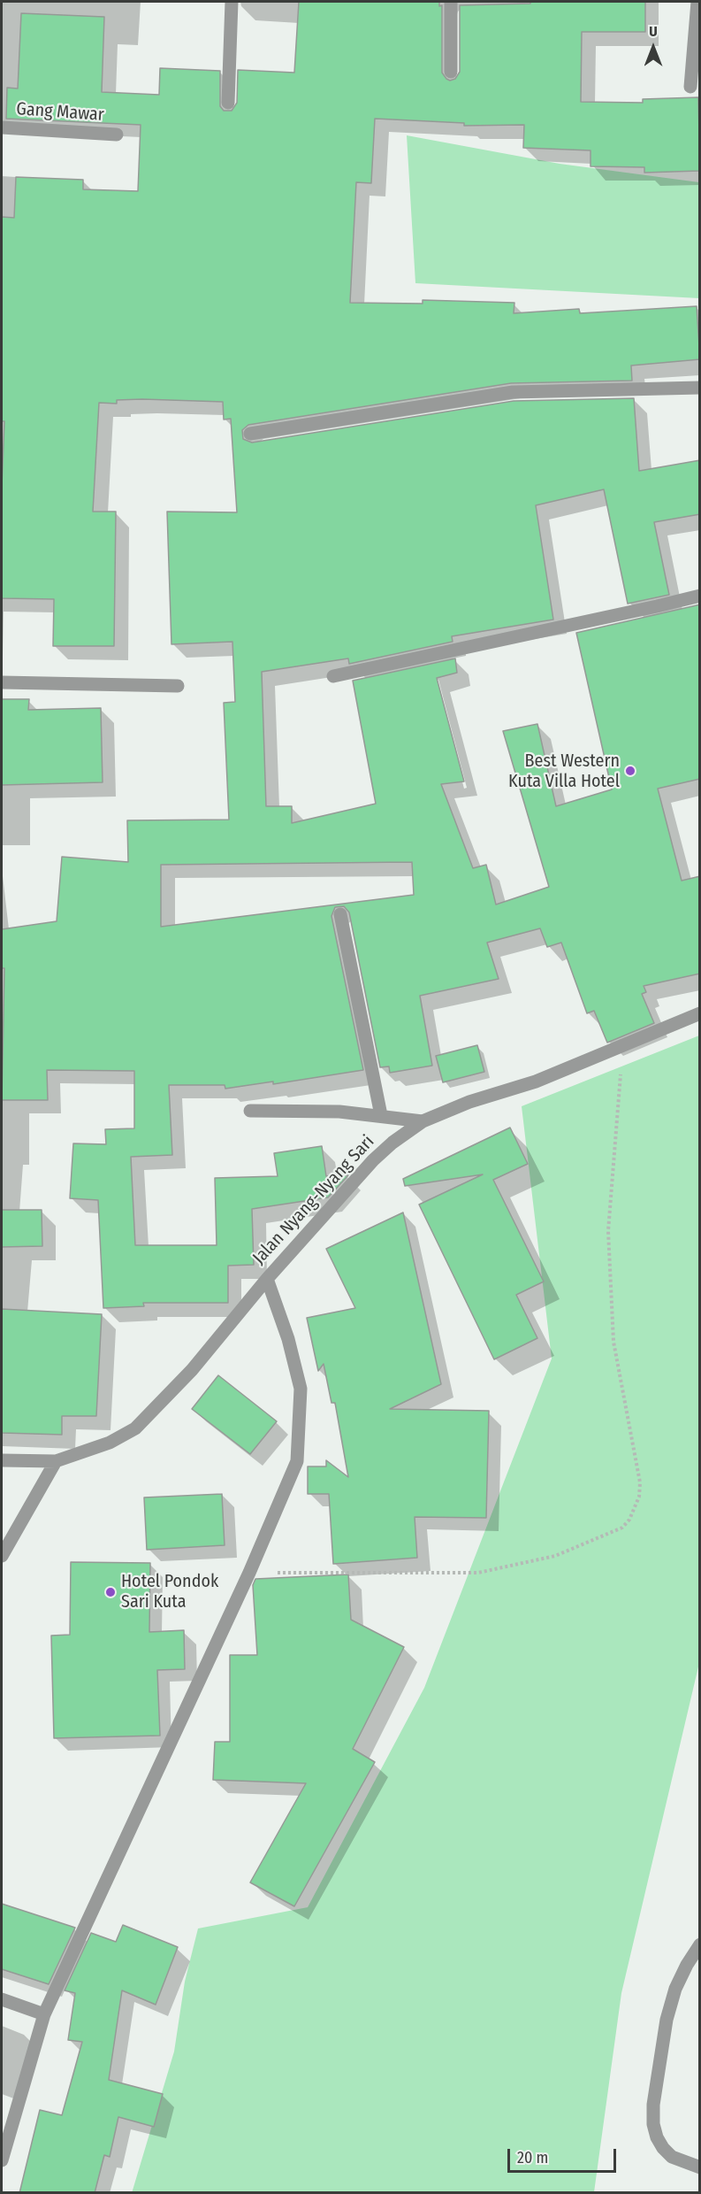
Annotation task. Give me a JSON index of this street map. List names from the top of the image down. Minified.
{"streets":{"street":["Gang Mawar","Jalan Nyang-Nyang Sari"]},"places":["Best Western Kuta Villa Hotel","Hotel Pondok Sari Kuta"],"scale_bar":"20 m","north":"top"}
